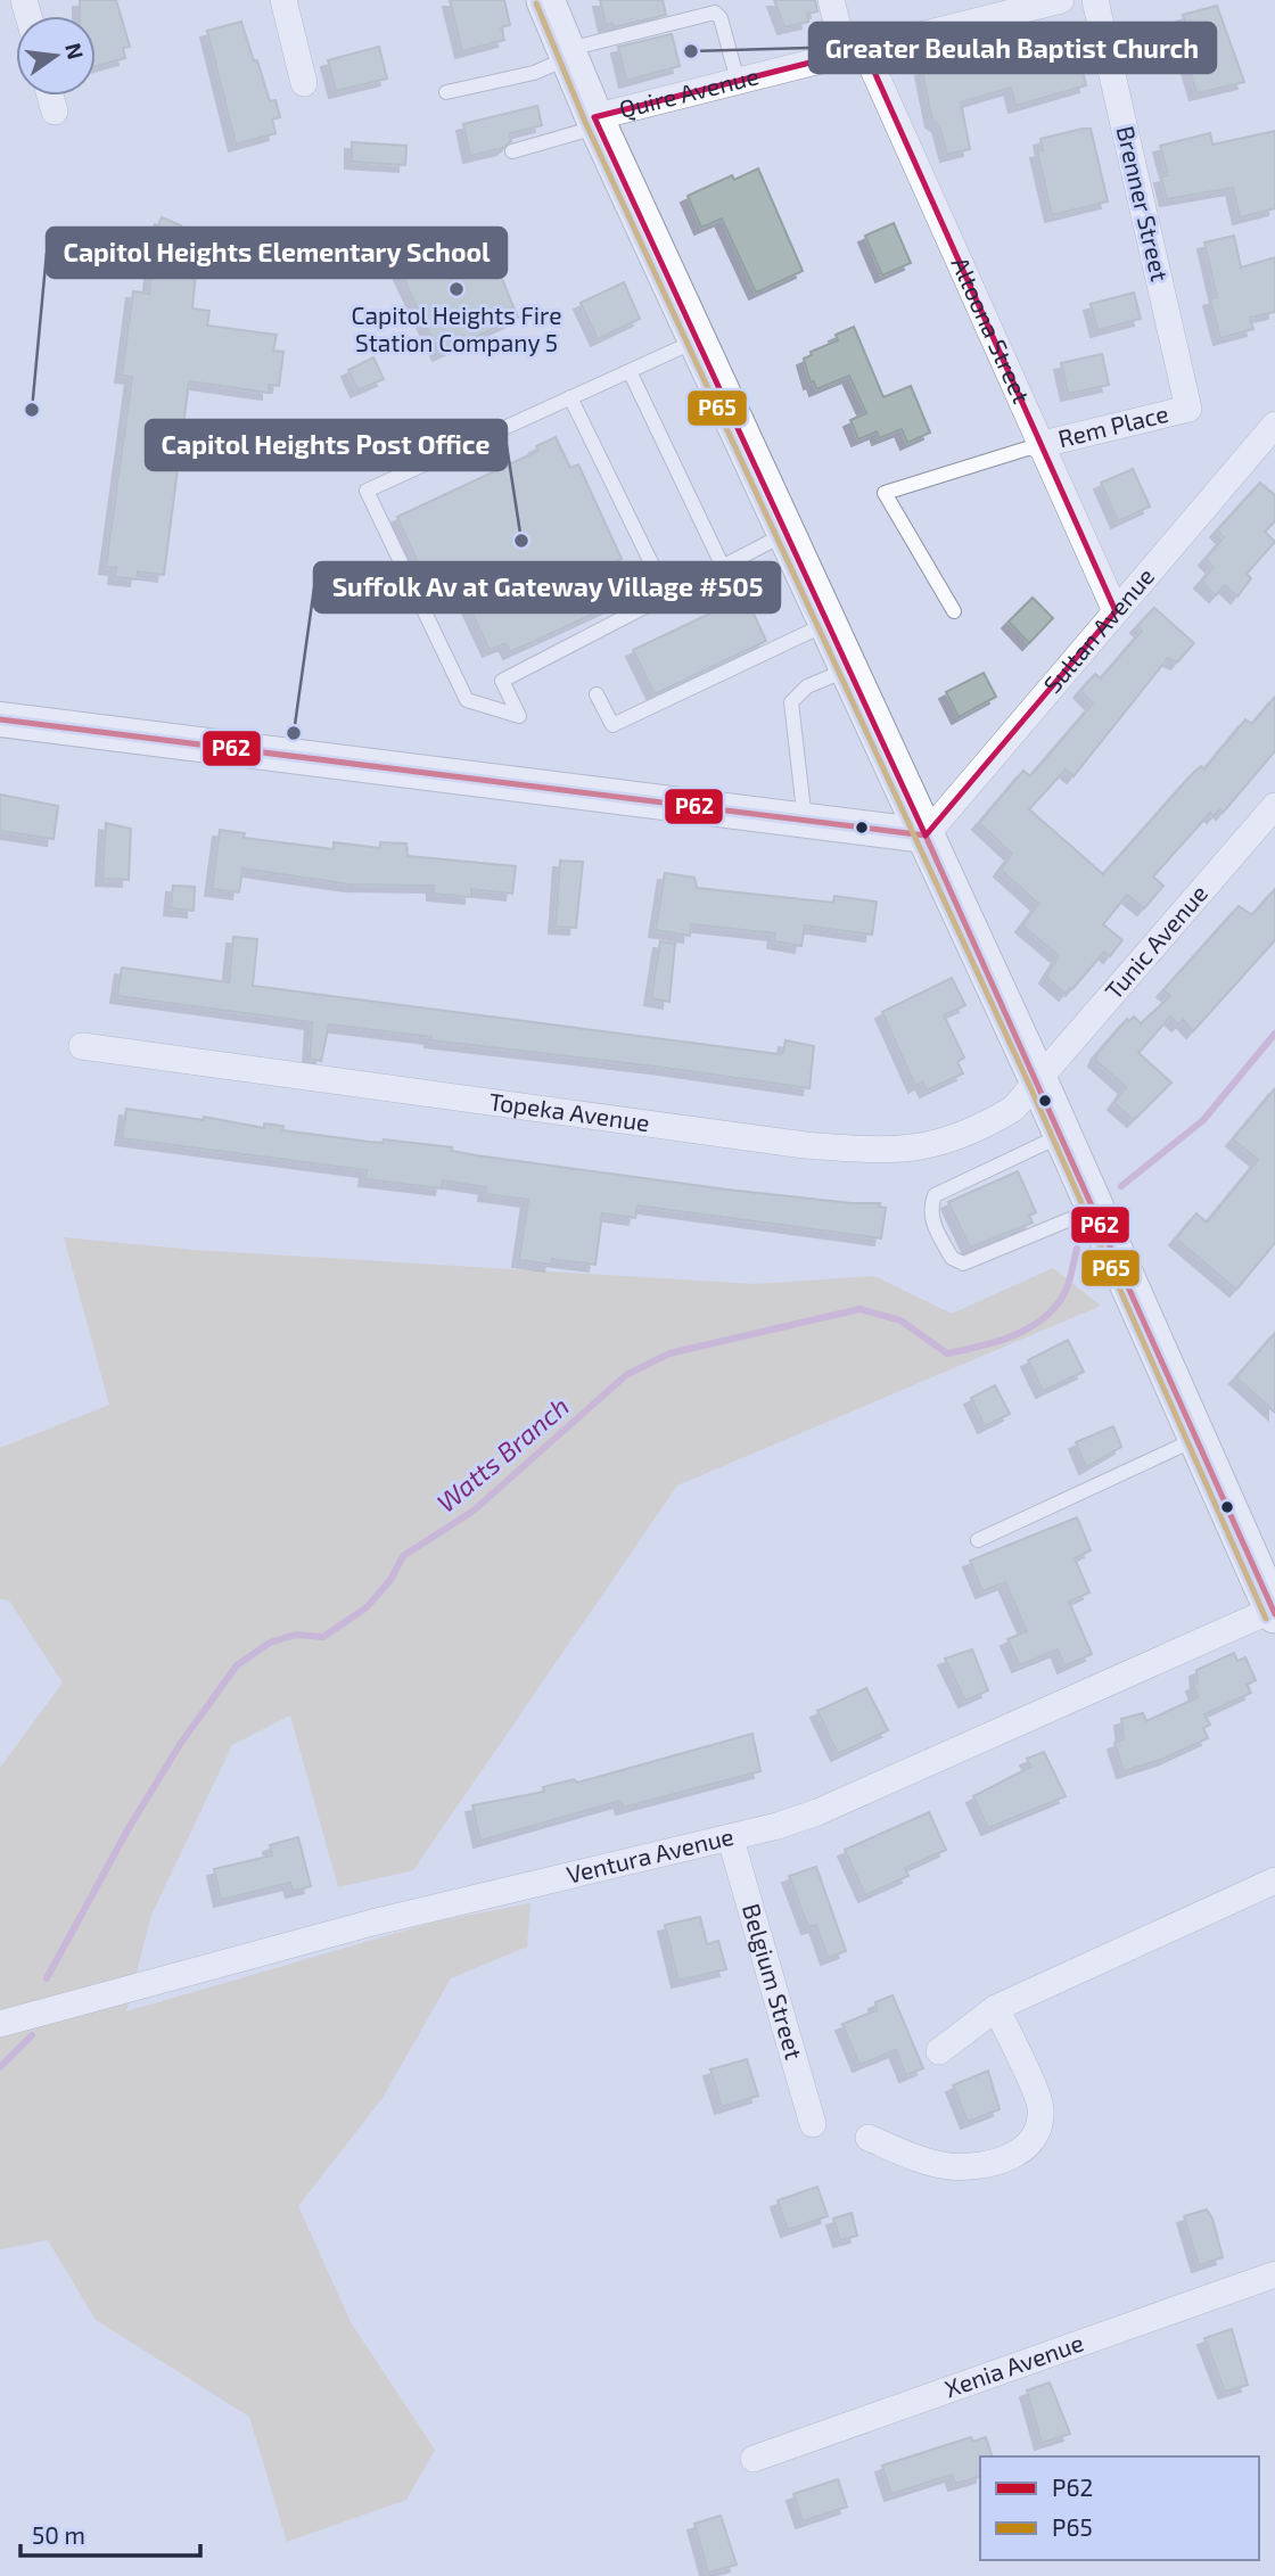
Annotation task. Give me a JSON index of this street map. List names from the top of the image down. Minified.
{"streets":{"street":["Quire Avenue","Brenner Street","Altoona Street","Rem Place","Sultan Avenue","Tunic Avenue","Topeka Avenue","Ventura Avenue","Belgium Street","Xenia Avenue"]},"crossings":[["Quire Avenue","Altoona Street"],["Brenner Street","Rem Place"],["Altoona Street","Rem Place"],["Altoona Street","Sultan Avenue"],["Tunic Avenue","Topeka Avenue"],["Ventura Avenue","Belgium Street"]],"water":["Watts Branch"],"places":["Greater Beulah Baptist Church","Capitol Heights Fire Station Company 5","Capitol Heights Elementary School","Capitol Heights Post Office","Suffolk Av at Gateway Village #505"],"lines":["transit line P65","transit line P62"],"legend":["P62","P65"],"scale_bar":"50 m","north":"right"}
